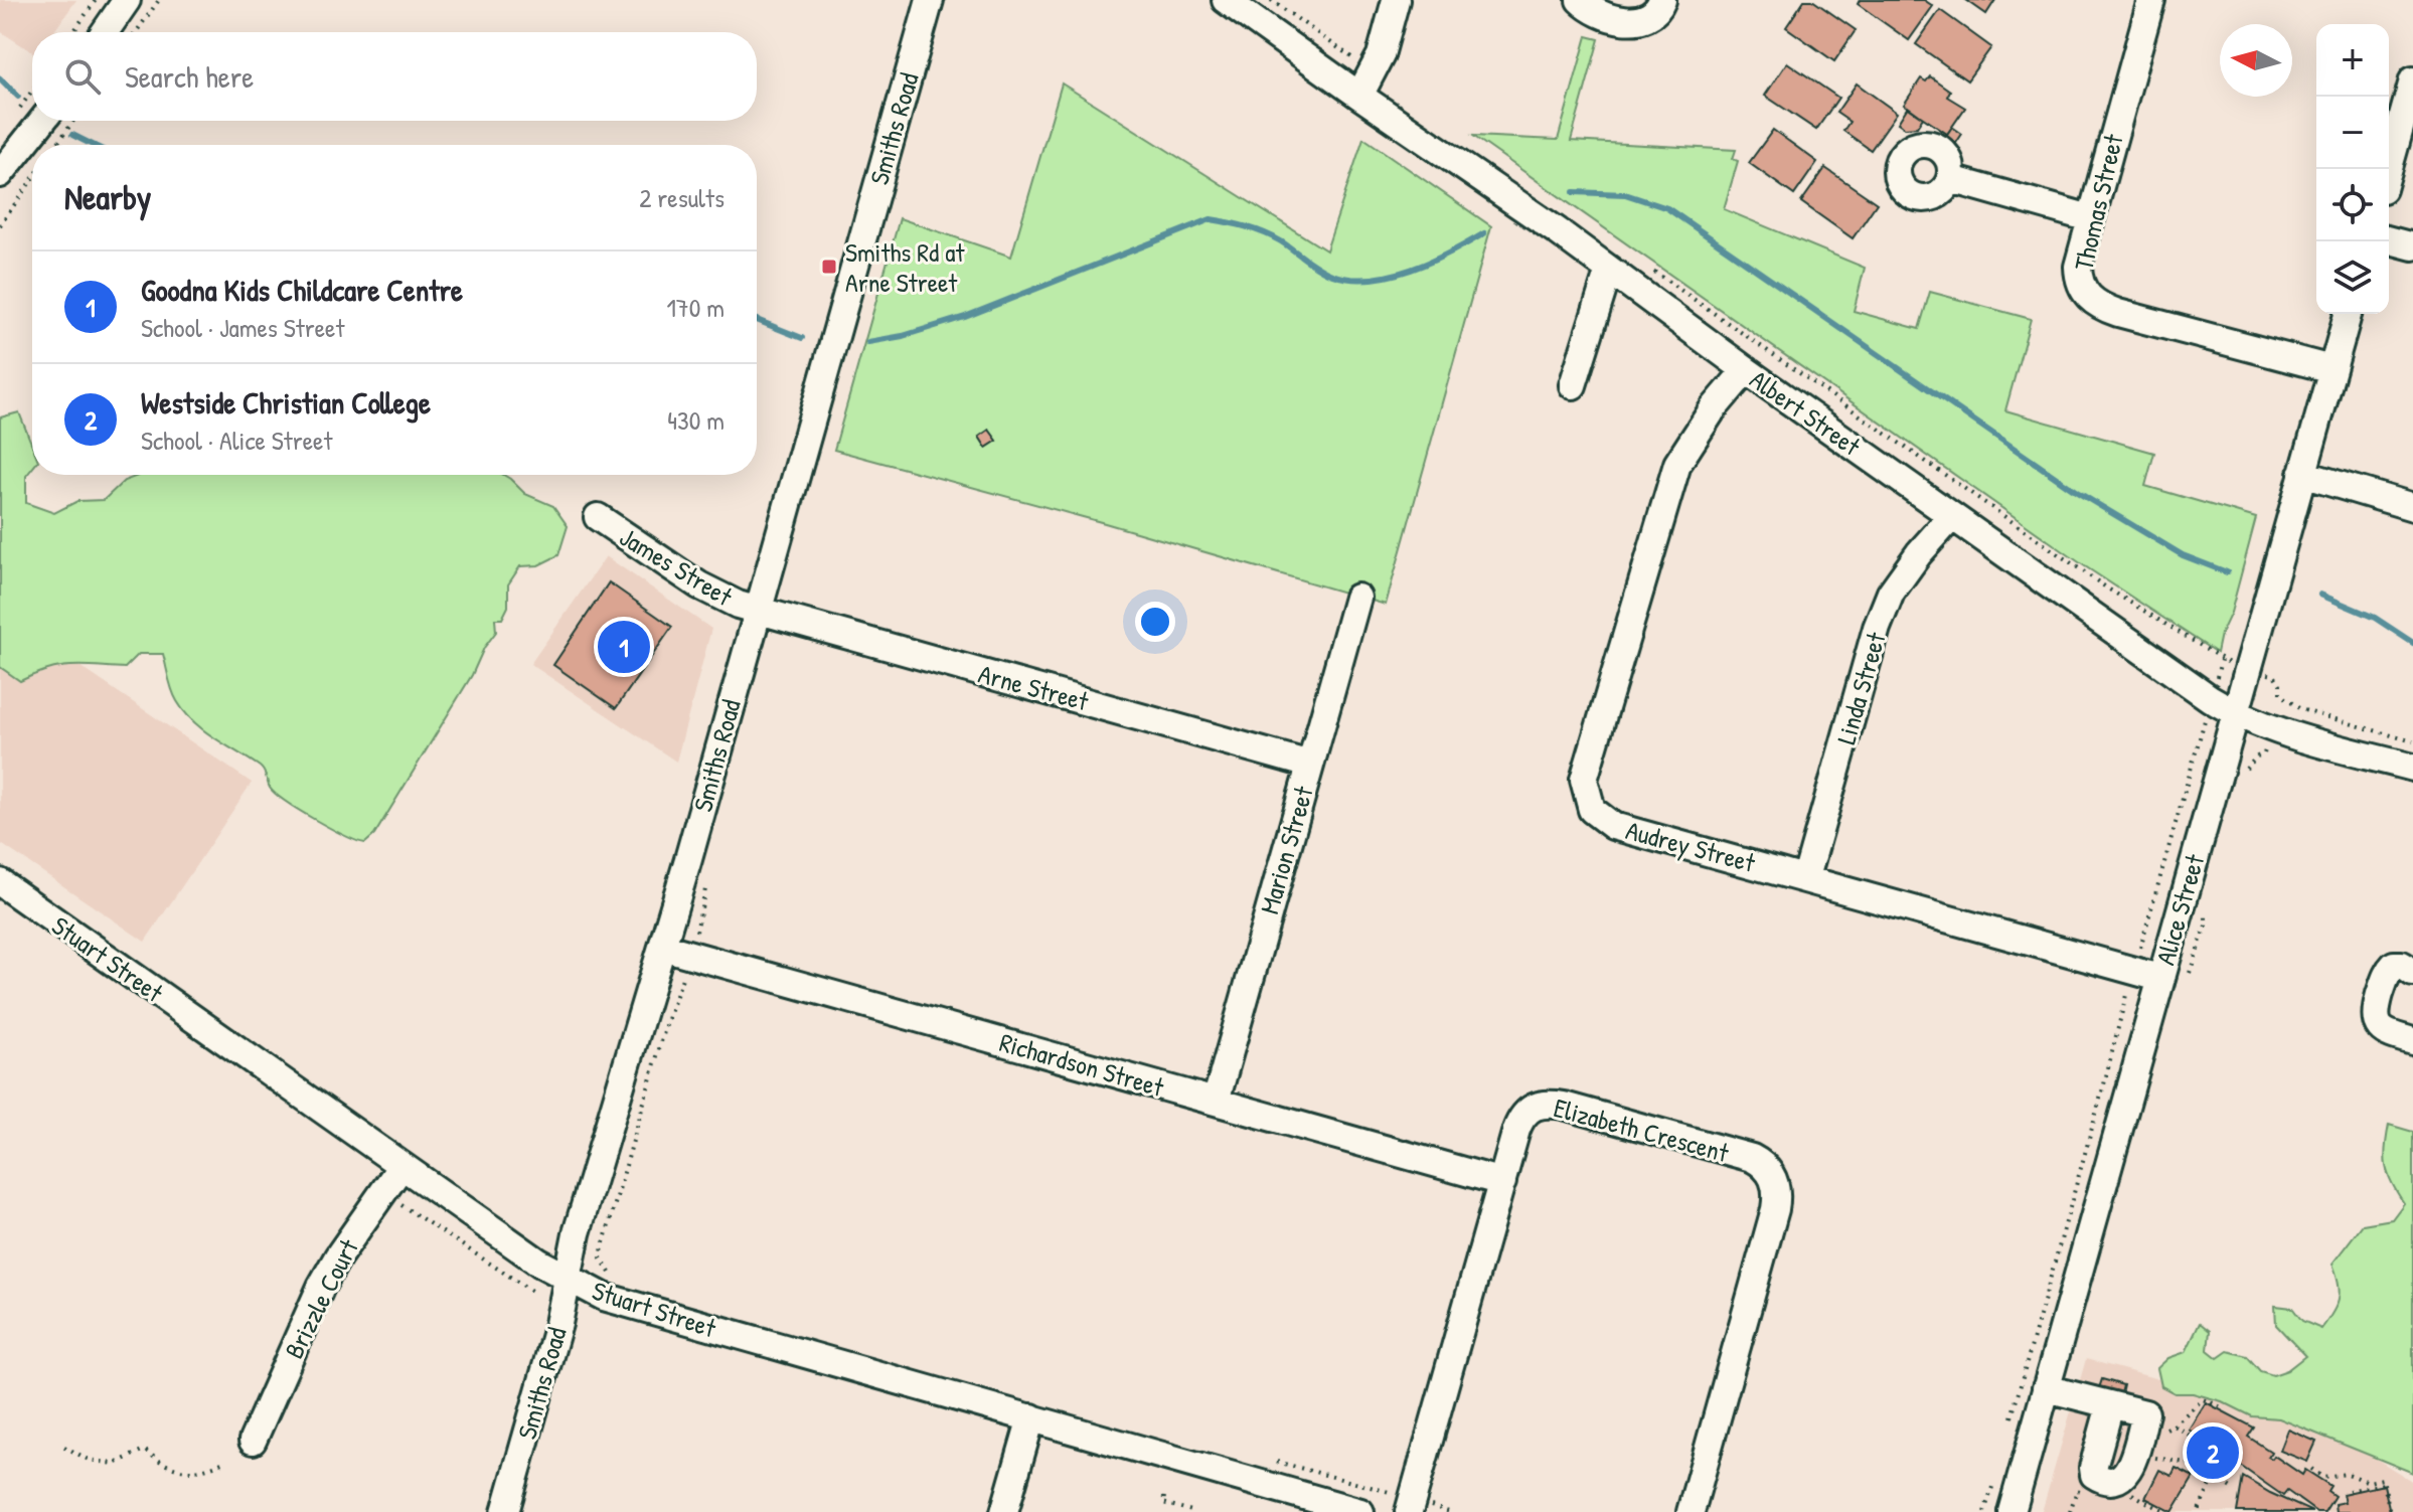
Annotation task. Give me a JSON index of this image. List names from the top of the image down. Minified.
{"streets":{"street":["Smiths Road","Thomas Street","Albert Street","James Street","Arne Street","Linda Street","Audrey Street","Marion Street","Alice Street","Stuart Street","Richardson Street","Elizabeth Crescent","Brizzle Court"]},"crossings":[["Smiths Road","James Street"],["Smiths Road","Arne Street"],["Smiths Road","Stuart Street"],["Smiths Road","Richardson Street"],["Thomas Street","Alice Street"],["Albert Street","Linda Street"],["Albert Street","Audrey Street"],["Albert Street","Alice Street"],["James Street","Arne Street"],["Arne Street","Marion Street"],["Linda Street","Audrey Street"],["Audrey Street","Alice Street"],["Marion Street","Richardson Street"],["Stuart Street","Brizzle Court"],["Richardson Street","Elizabeth Crescent"]],"places":{"transit":["Smiths Rd at Arne Street"]},"north":"left","page":{"map_buttons":["+","−"],"search":"Search here","heading":["Nearby","2 results"],"list":[{"mark":"1","name":"Goodna Kids Childcare Centre","note":"School · James Street","value":"170 m"},{"mark":"2","name":"Westside Christian College","note":"School · Alice Street","value":"430 m"}],"pins":["1","2"]}}
